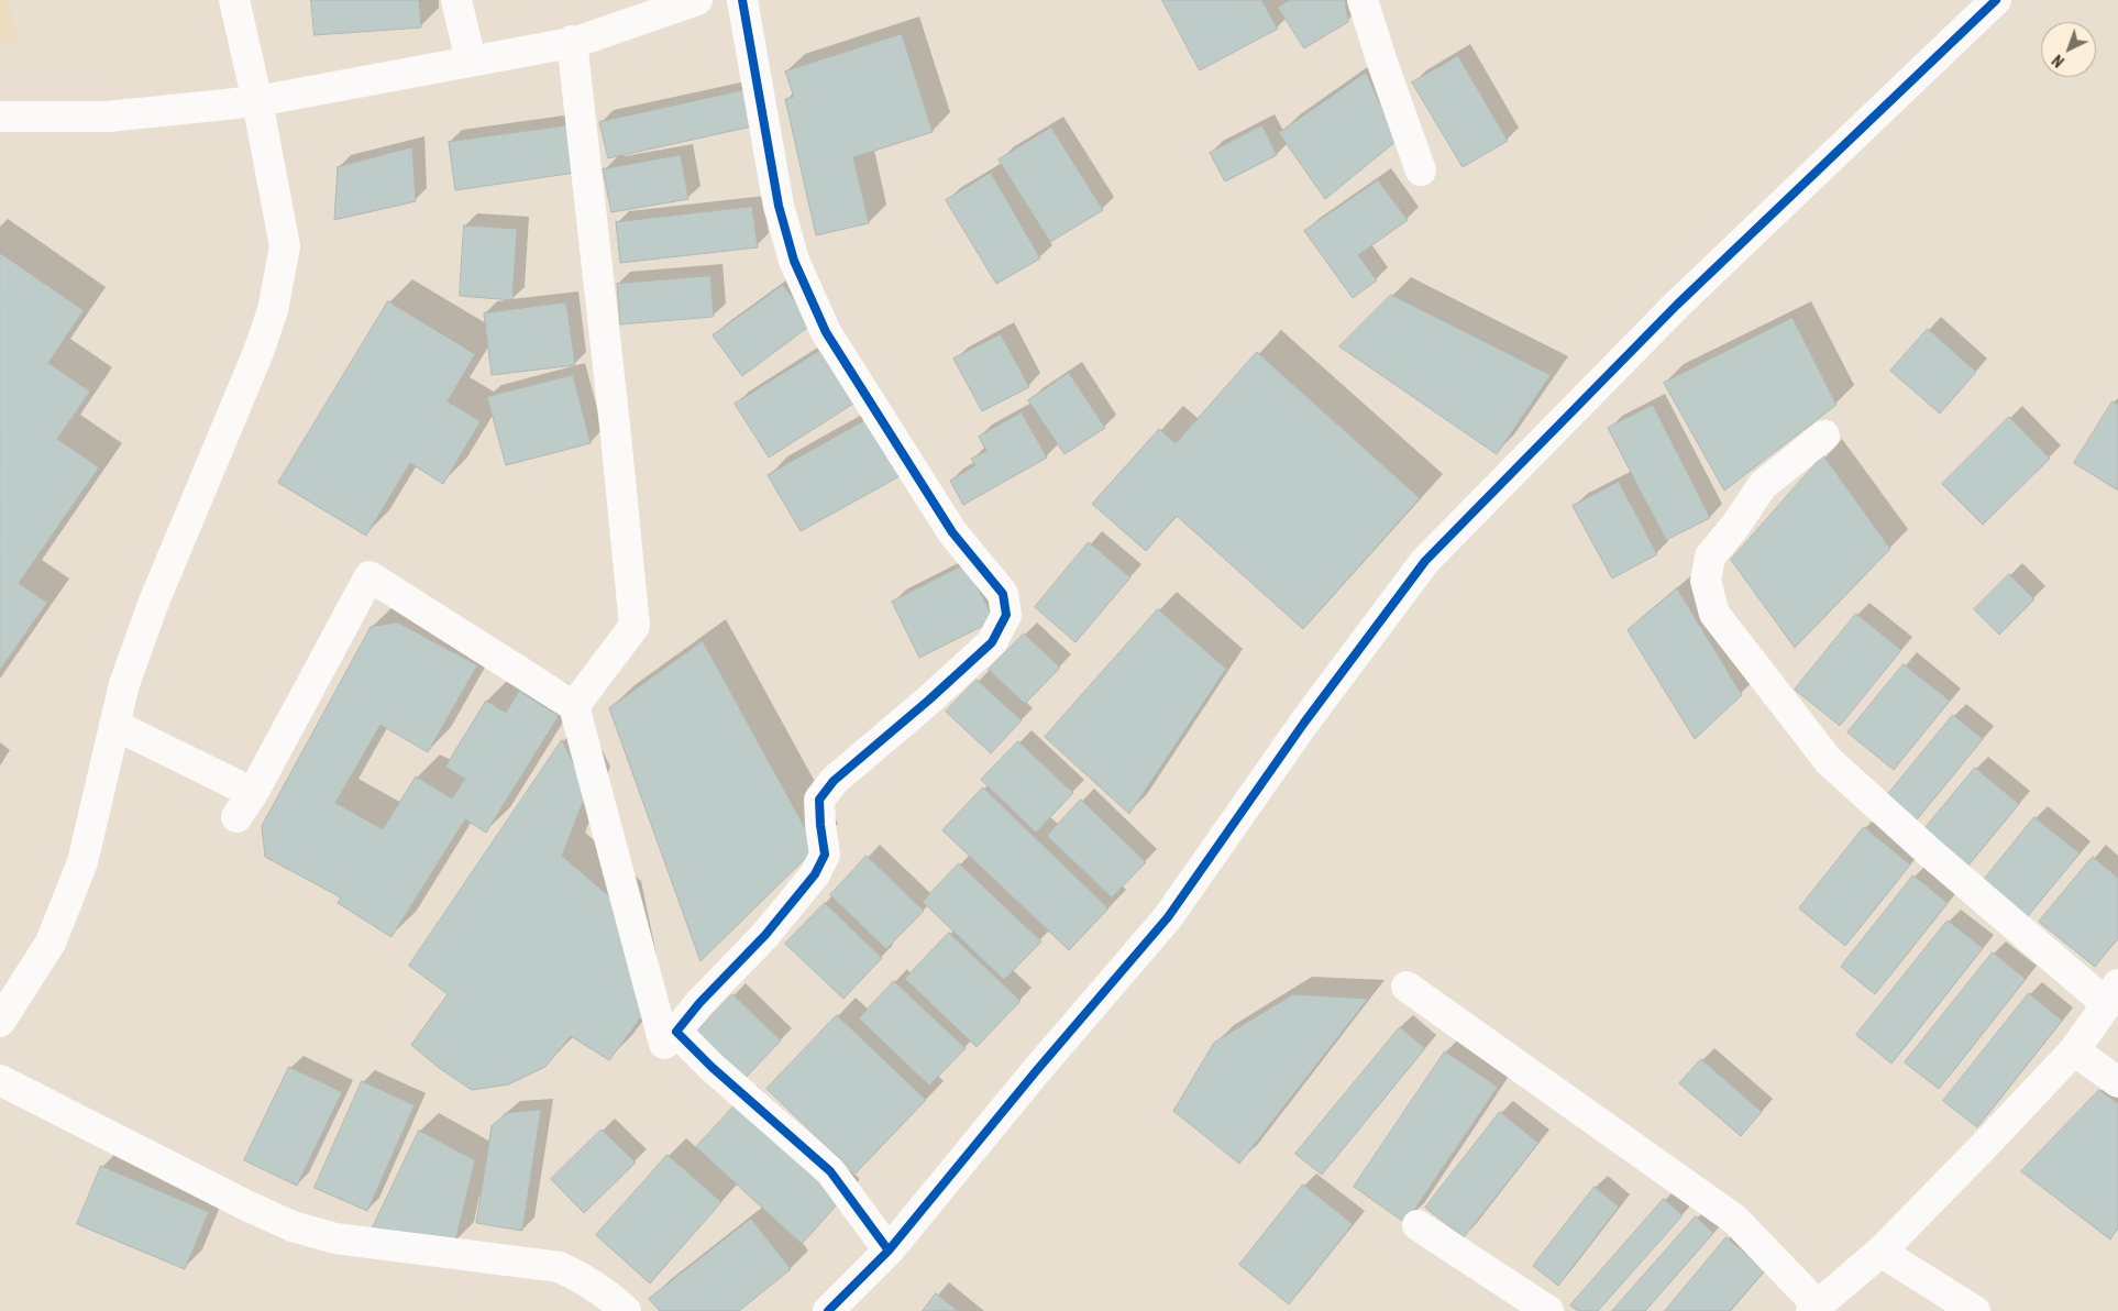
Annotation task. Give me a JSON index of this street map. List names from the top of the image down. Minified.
{"north":"bottom left"}
